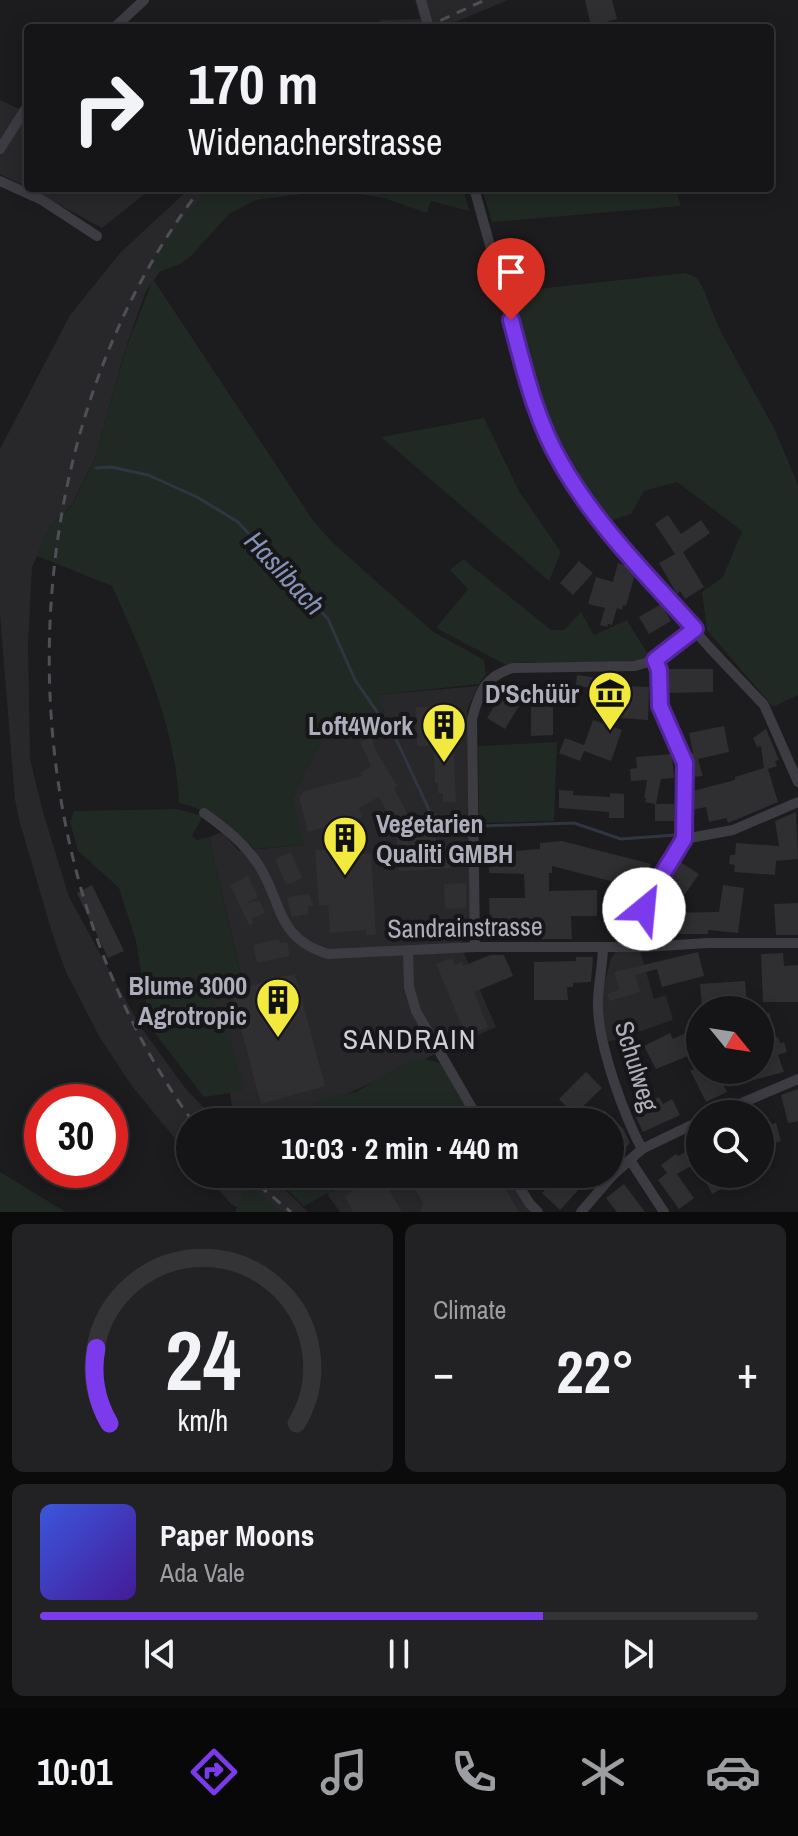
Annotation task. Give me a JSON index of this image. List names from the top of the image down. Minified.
{"streets":{"street":["Sandrainstrasse","Schulweg"]},"crossings":[["Sandrainstrasse","Schulweg"]],"districts":["SANDRAIN"],"water":["Haslibach"],"places":{"museum":["D'Schüür"],"building":["Loft4Work","Vegetarien Qualiti GMBH","Blume 3000 Agrotropic"]},"north":"bottom right","page":{"turn":["170 m","Widenacherstrasse"],"limit":"30","trip":"10:03 · 2 min · 440 m","tile":"Climate","heat":["−","22°","+"],"song":["Paper Moons","Ada Vale"],"tabs":"10:01","gauge":["24","km/h"]}}
